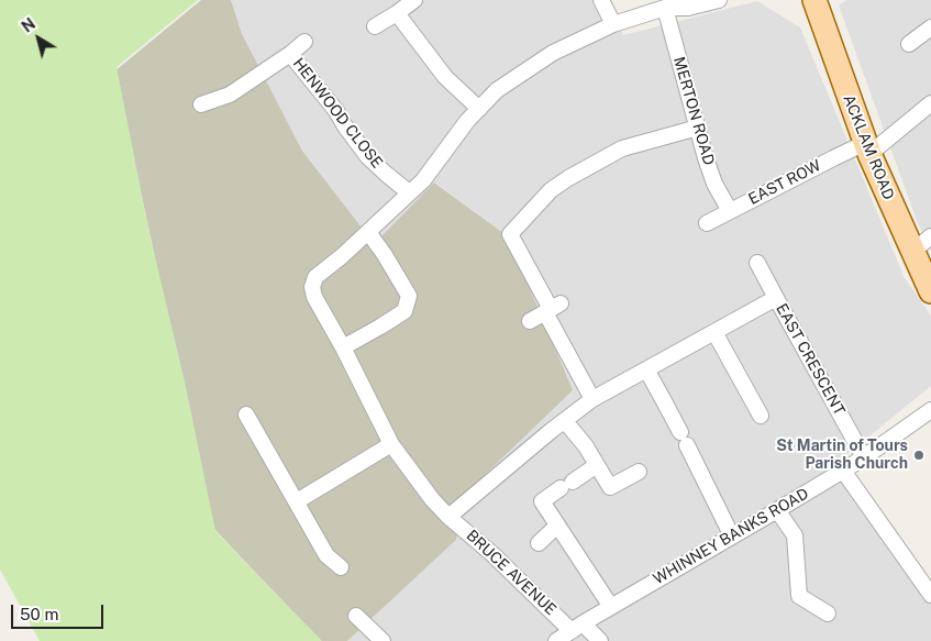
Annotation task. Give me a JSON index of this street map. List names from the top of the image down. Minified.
{"streets":{"main road":["ACKLAM ROAD"],"street":["MERTON ROAD","HENWOOD CLOSE","EAST ROW","EAST CRESCENT","WHINNEY BANKS ROAD","BRUCE AVENUE"]},"crossings":[["MERTON ROAD","EAST ROW"],["MERTON ROAD","BRUCE AVENUE"],["HENWOOD CLOSE","BRUCE AVENUE"],["ACKLAM ROAD","EAST ROW"],["EAST CRESCENT","WHINNEY BANKS ROAD"],["WHINNEY BANKS ROAD","BRUCE AVENUE"]],"places":["St Martin of Tours Parish Church"],"scale_bar":"50 m","north":"top left"}
